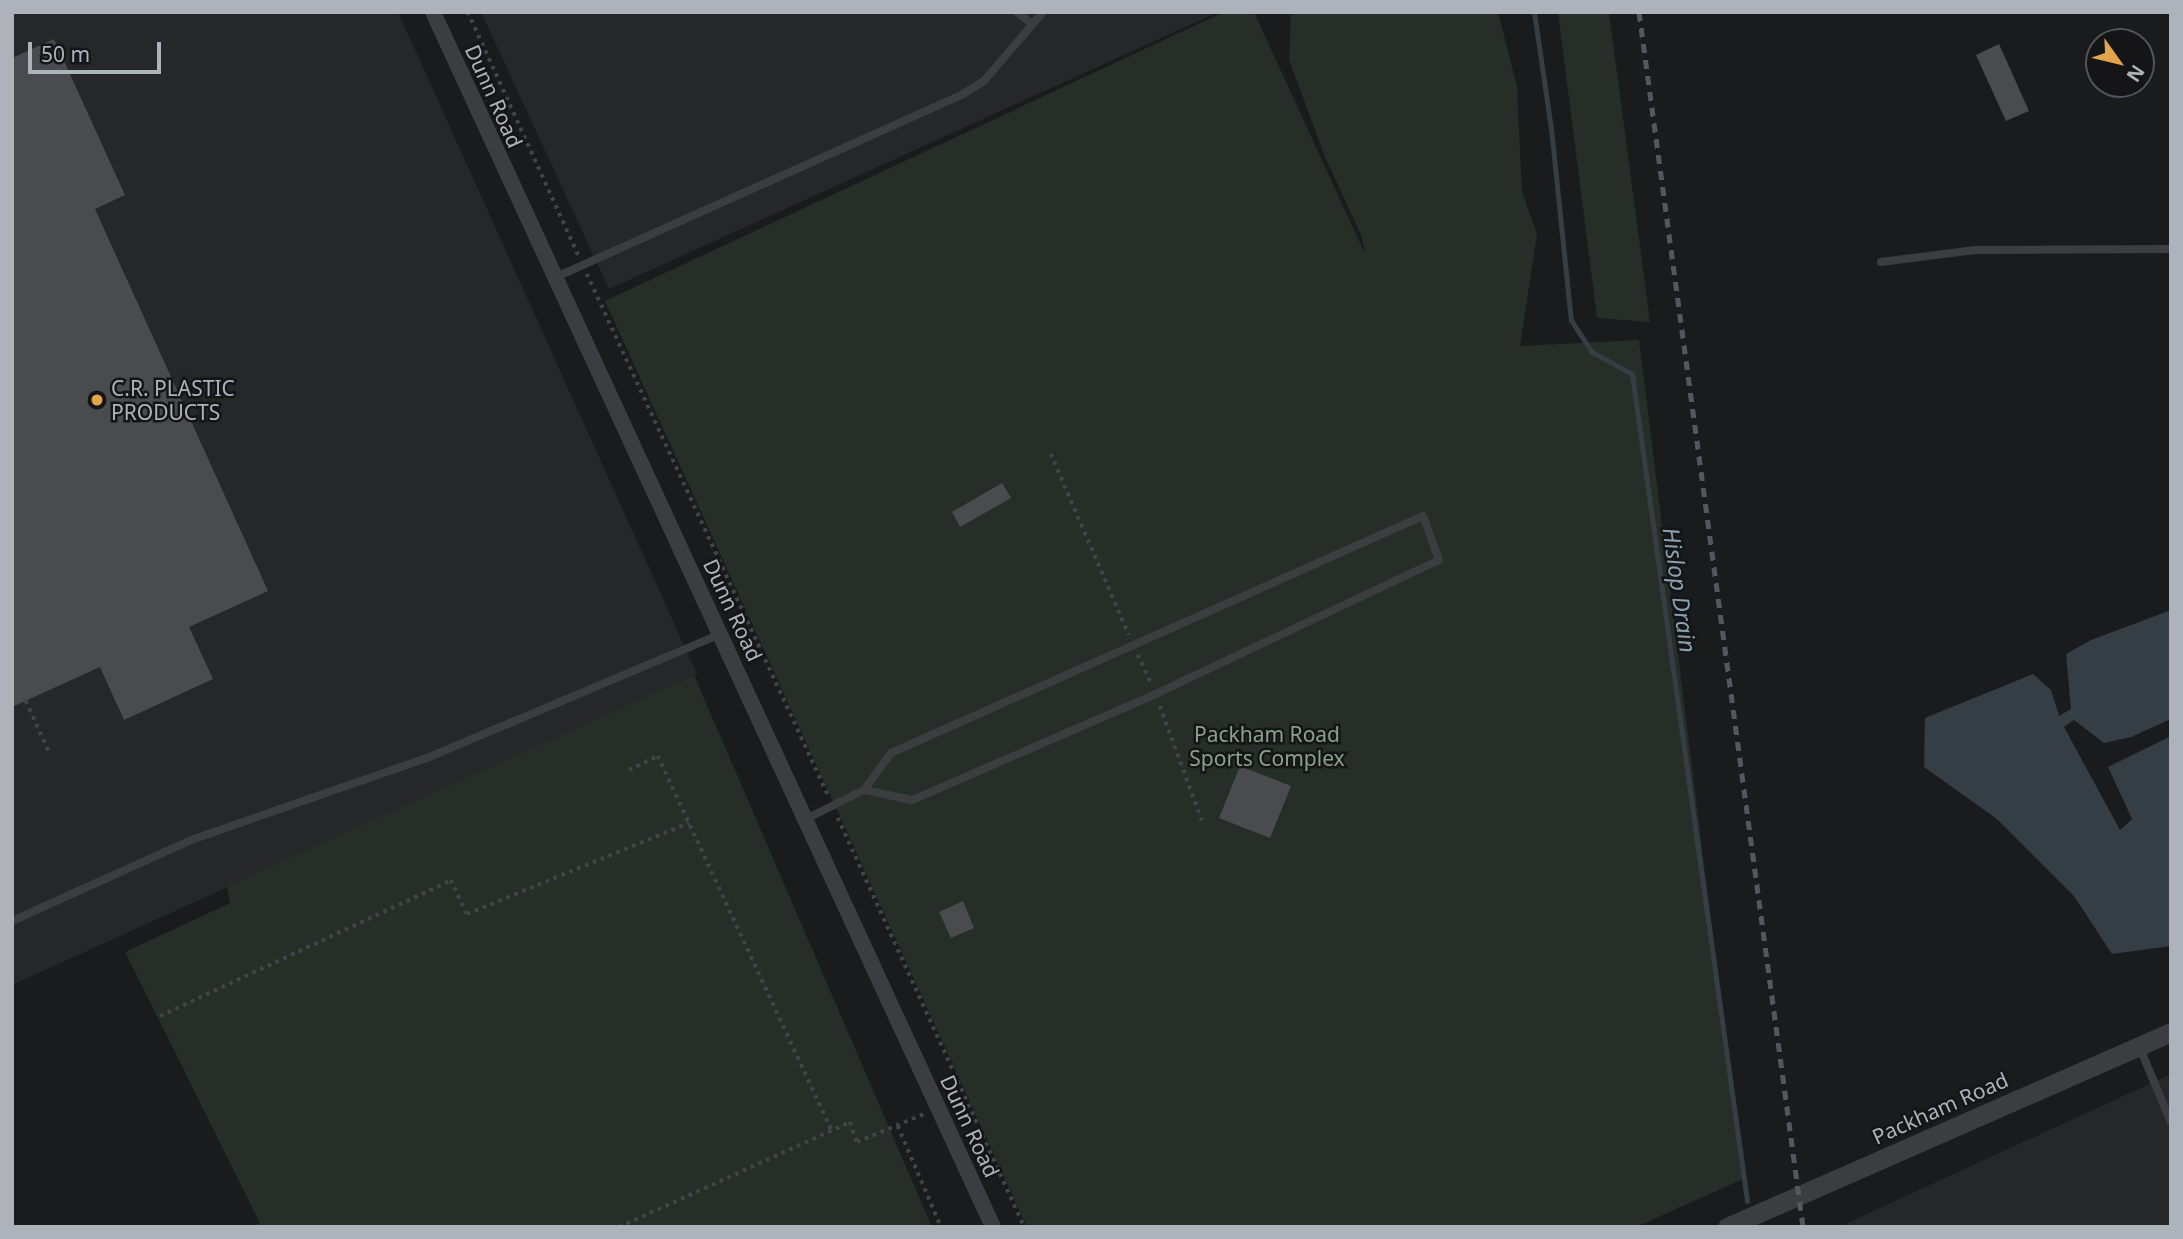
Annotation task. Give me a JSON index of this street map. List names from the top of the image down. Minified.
{"streets":{"street":["Dunn Road","Packham Road"]},"water":["Hislop Drain"],"parks":["Packham Road Sports Complex"],"places":["C.R. PLASTIC PRODUCTS"],"scale_bar":"50 m","north":"bottom right"}
